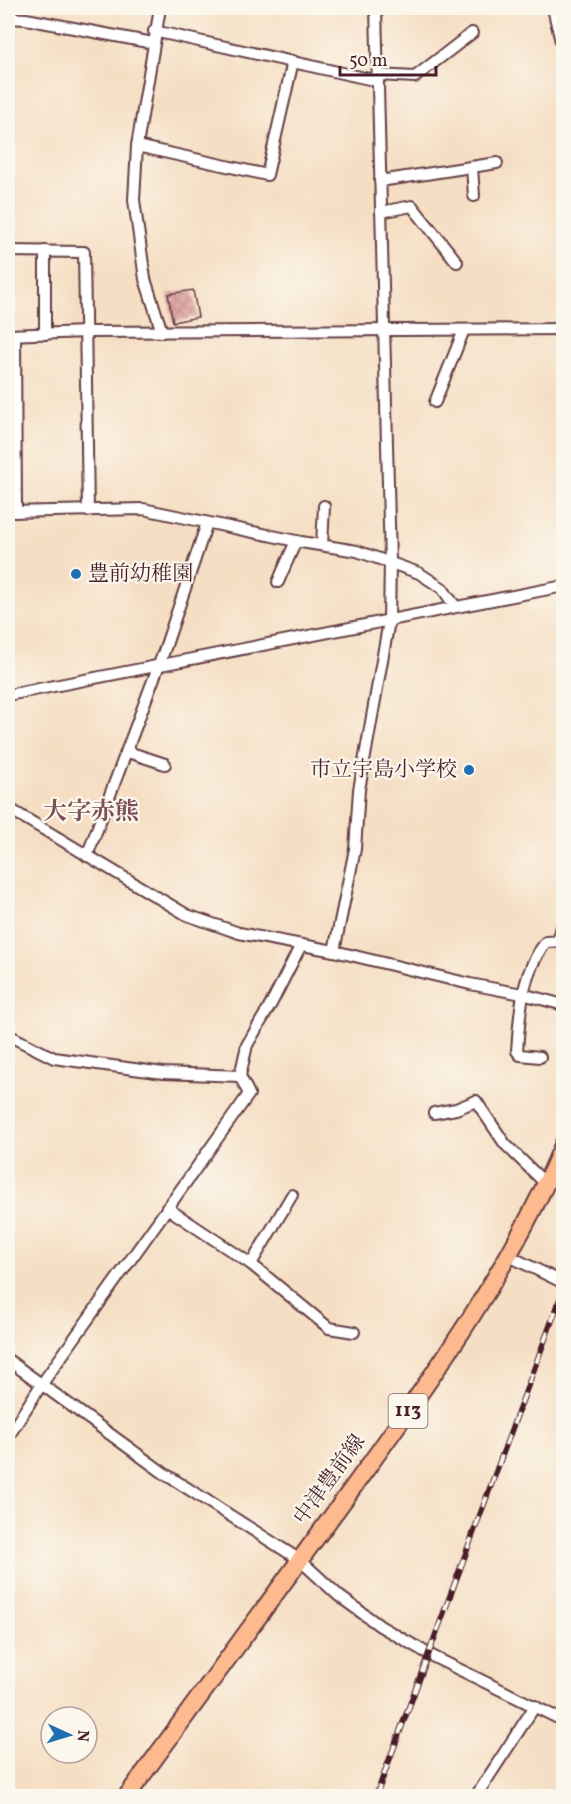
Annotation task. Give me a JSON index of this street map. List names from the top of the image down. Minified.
{"streets":{"main road":["113","中津豊前線"]},"districts":["大字赤熊"],"places":["豊前幼稚園","市立宇島小学校"],"scale_bar":"50 m","north":"right"}
